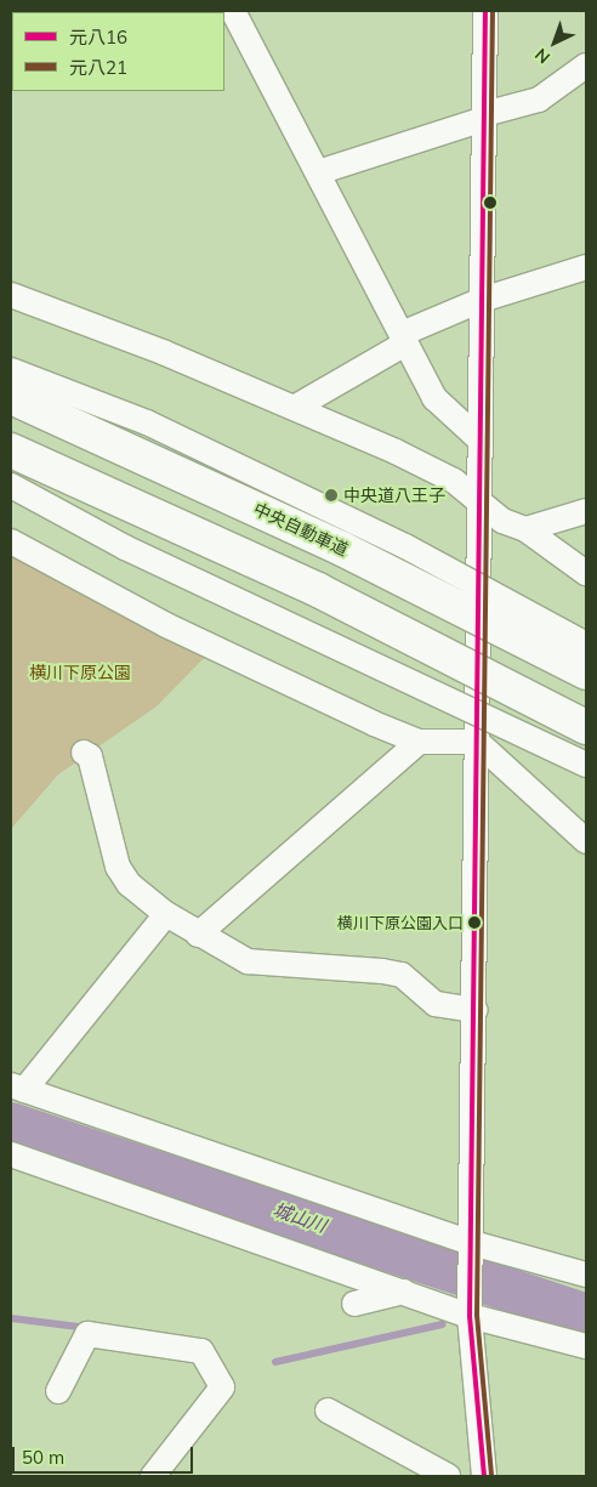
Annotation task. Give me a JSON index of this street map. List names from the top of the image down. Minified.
{"streets":{"highway":["中央自動車道"]},"water":["城山川"],"parks":["横川下原公園"],"places":["中央道八王子","横川下原公園入口"],"lines":["transit line 元八16","transit line 元八21"],"legend":["元八16","元八21"],"scale_bar":"50 m","north":"bottom left"}
